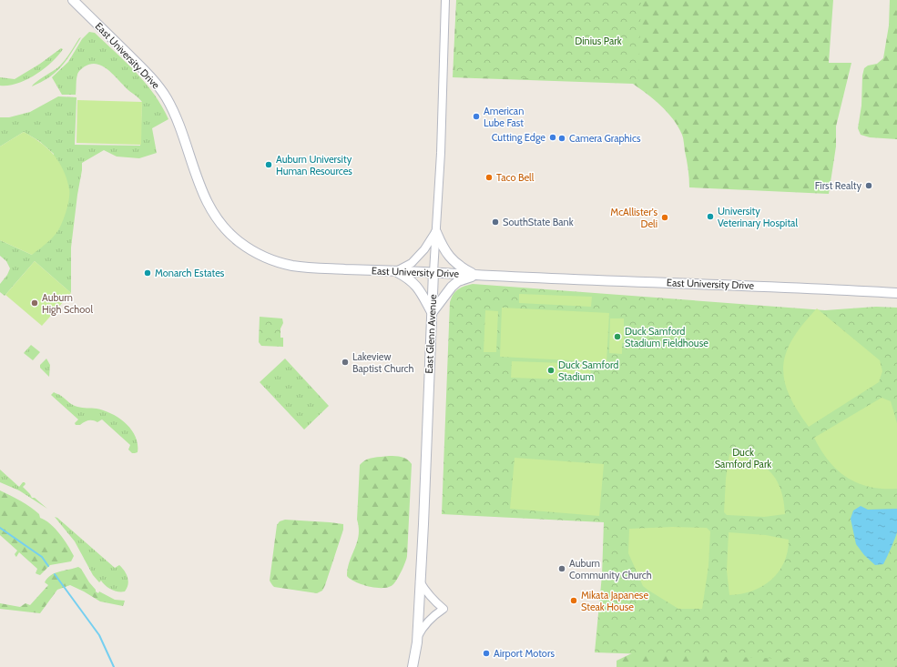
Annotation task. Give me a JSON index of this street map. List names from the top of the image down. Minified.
{"streets":{"main road":["East University Drive","East Glenn Avenue"]},"crossings":[["East University Drive","East Glenn Avenue"]],"parks":["Dinius Park","Duck Samford Park"],"places":["American Lube Fast","Cutting Edge","Camera Graphics","Auburn University Human Resources","Taco Bell","First Realty","University Veterinary Hospital","McAllister's Deli","SouthState Bank","Monarch Estates","Auburn High School","Duck Samford Stadium Fieldhouse","Lakeview Baptist Church","Duck Samford Stadium","Auburn Community Church","Mikata Japanese Steak House","Airport Motors"]}
